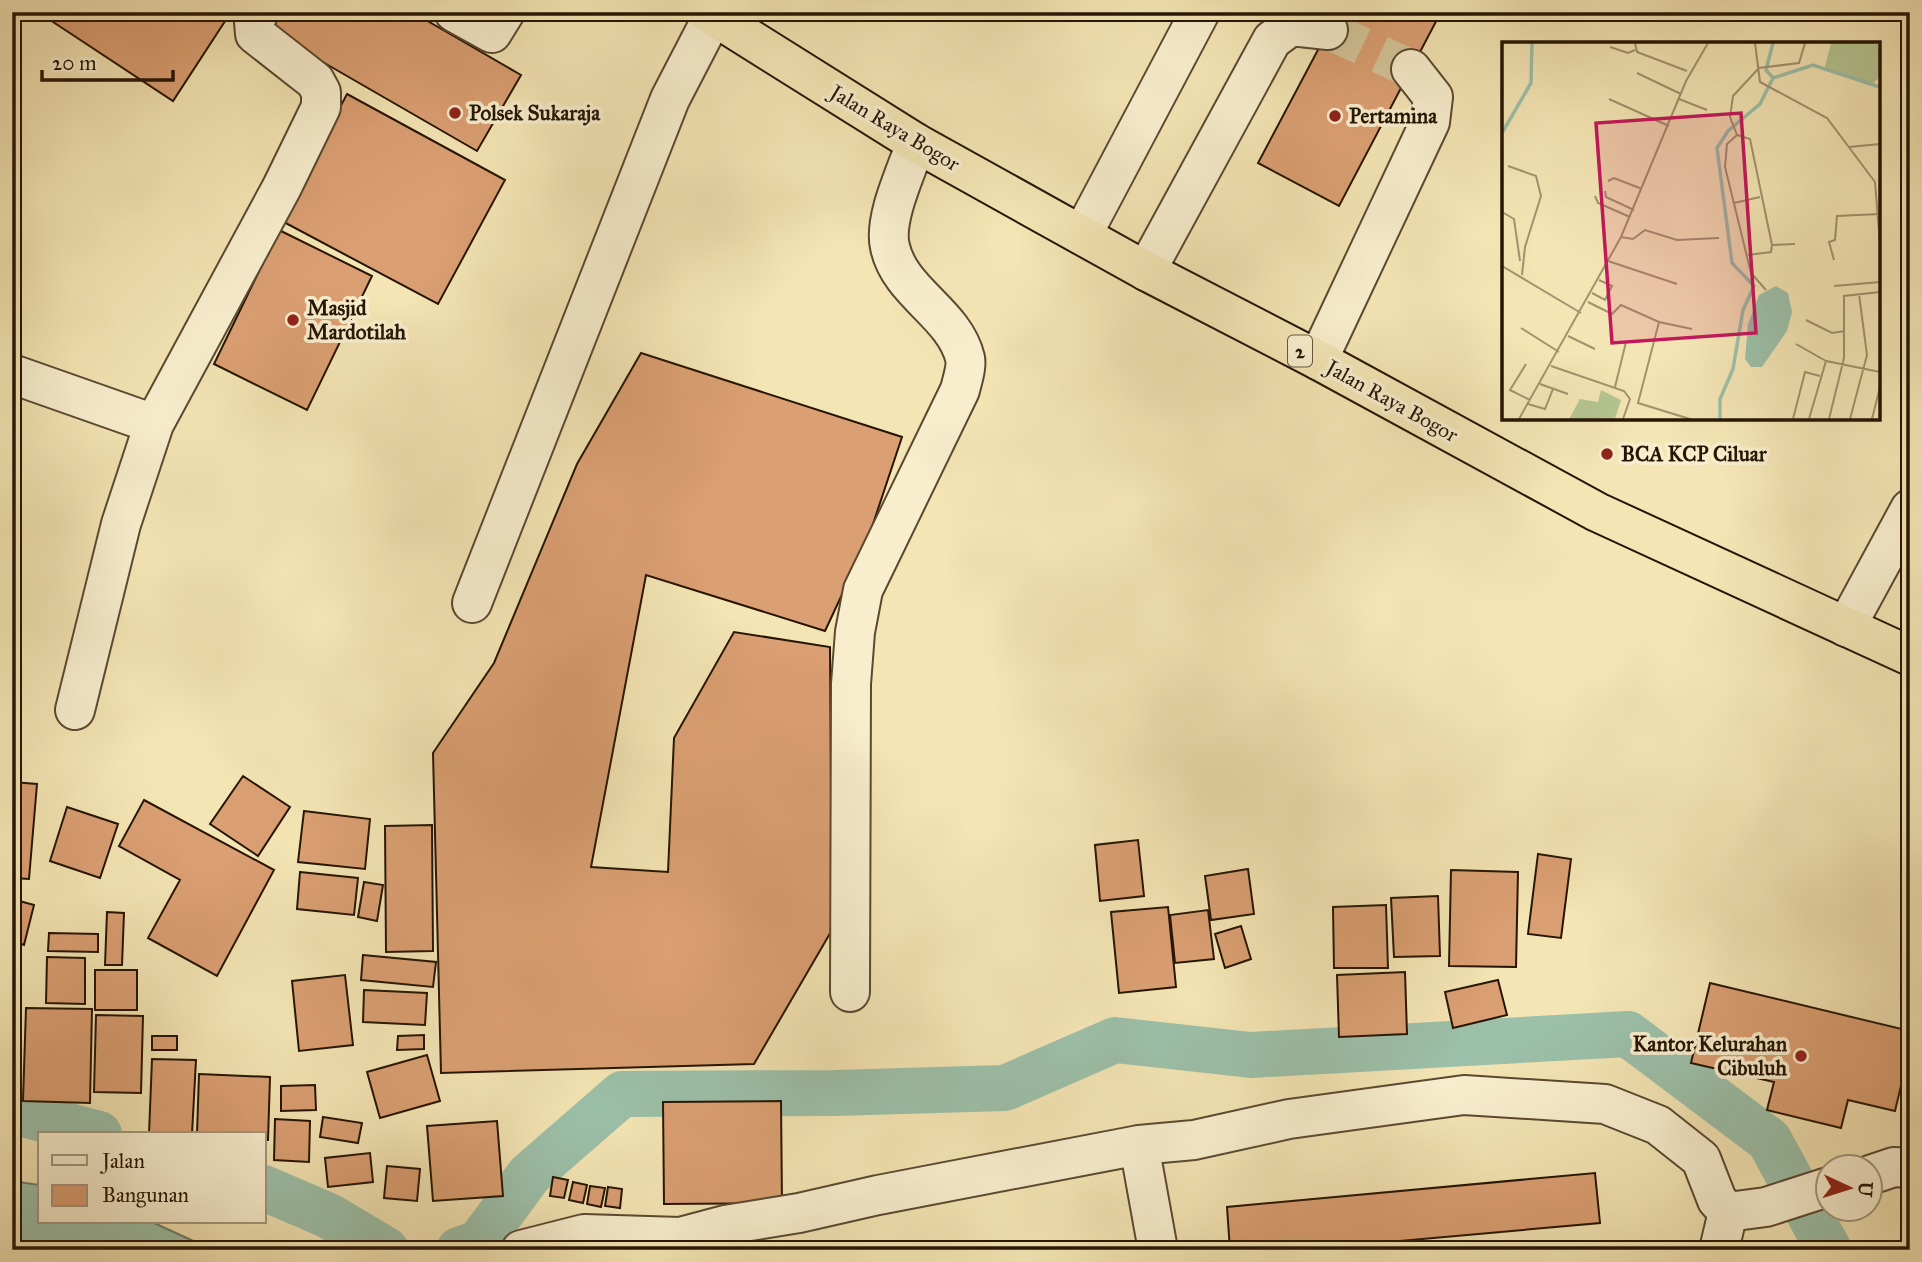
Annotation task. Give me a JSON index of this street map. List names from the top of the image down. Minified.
{"streets":{"highway":["Jalan Raya Bogor","2"]},"places":["Polsek Sukaraja","Pertamina","Masjid Mardotilah","BCA KCP Ciluar","Kantor Kelurahan Cibuluh"],"legend":["Jalan","Bangunan"],"scale_bar":"20 m","north":"right"}
